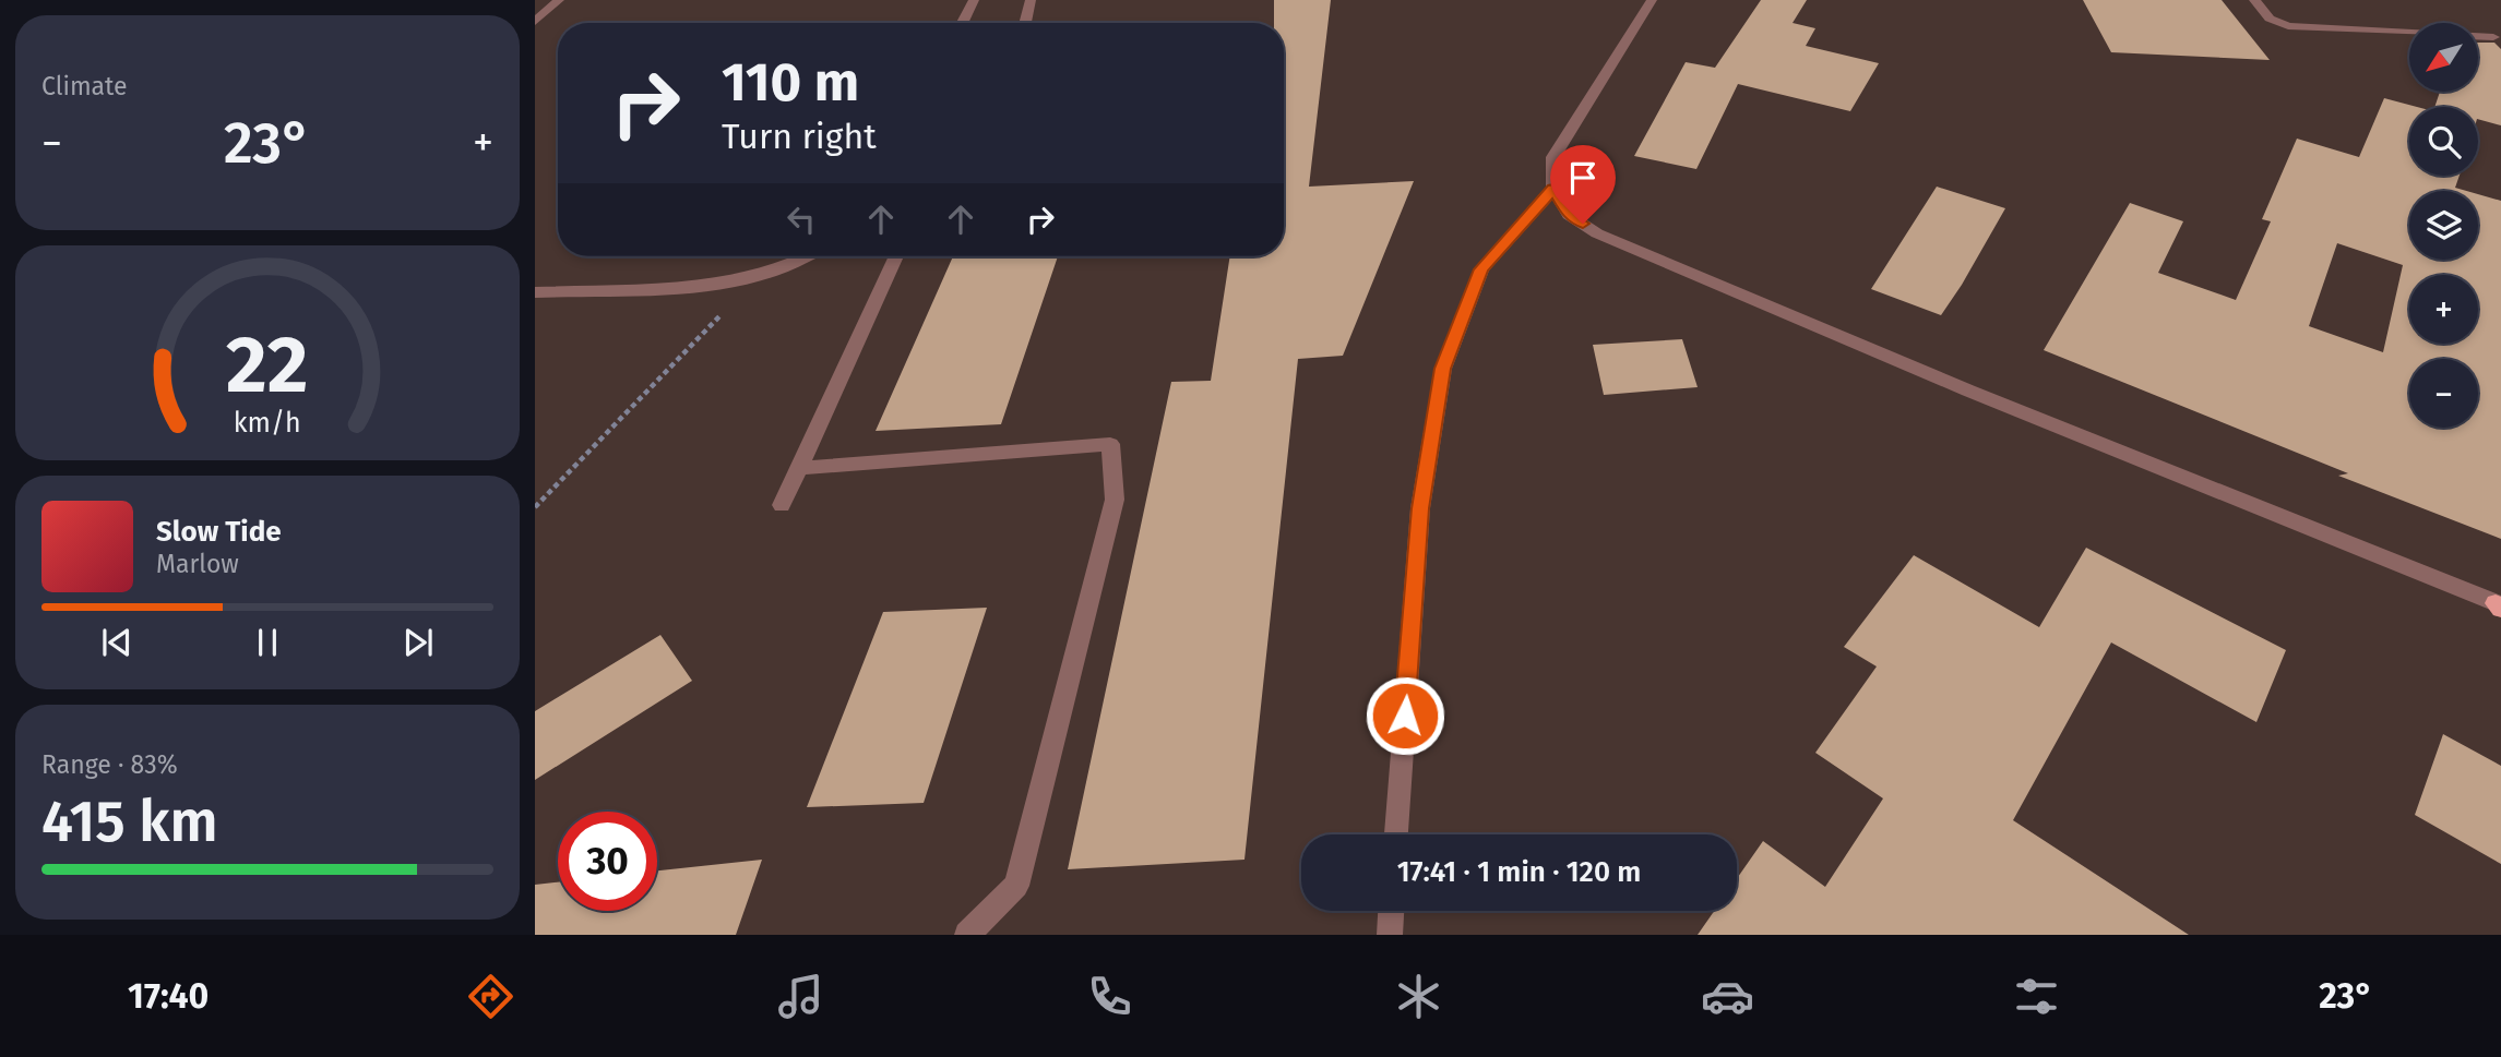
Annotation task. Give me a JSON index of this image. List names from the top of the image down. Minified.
{"north":"bottom left","page":{"tile":["Climate",["Range · 83%","415 km"]],"map_buttons":["+","−"],"turn":["110 m","Turn right"],"heat":["−","23°","+"],"song":["Slow Tide","Marlow"],"limit":"30","trip":"17:41 · 1 min · 120 m","tabs":["17:40","23°"],"gauge":["22","km/h"]}}
